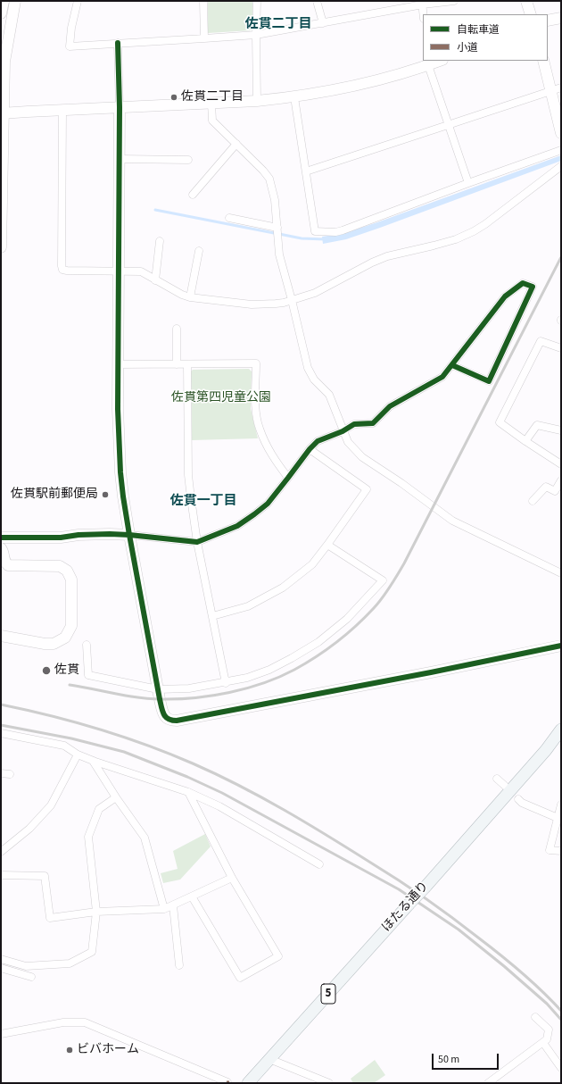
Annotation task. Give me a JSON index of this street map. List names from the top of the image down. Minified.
{"streets":{"main road":["ほたる通り","5"]},"districts":["佐貫二丁目","佐貫一丁目"],"parks":["佐貫第四児童公園"],"places":["佐貫二丁目","佐貫駅前郵便局","佐貫","ビバホーム"],"legend":["自転車道","小道"],"scale_bar":"50 m"}
